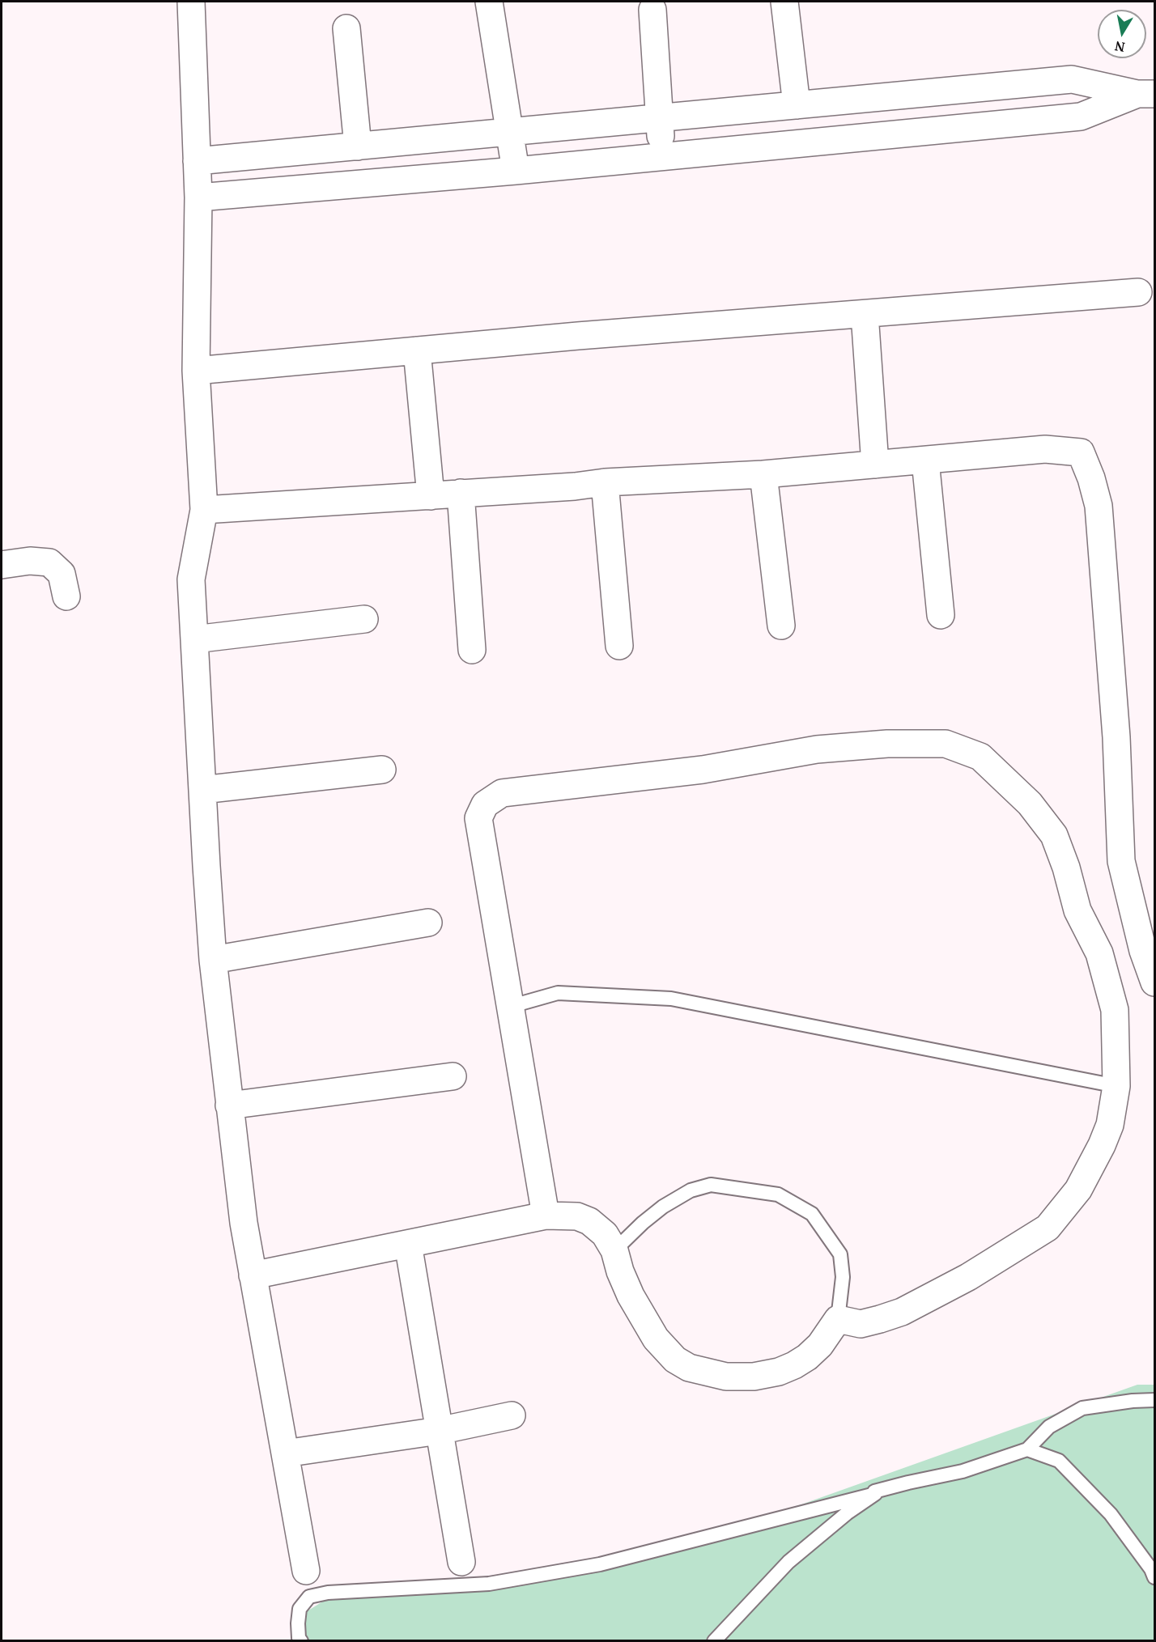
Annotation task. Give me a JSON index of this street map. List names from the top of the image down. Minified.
{"north":"bottom"}
